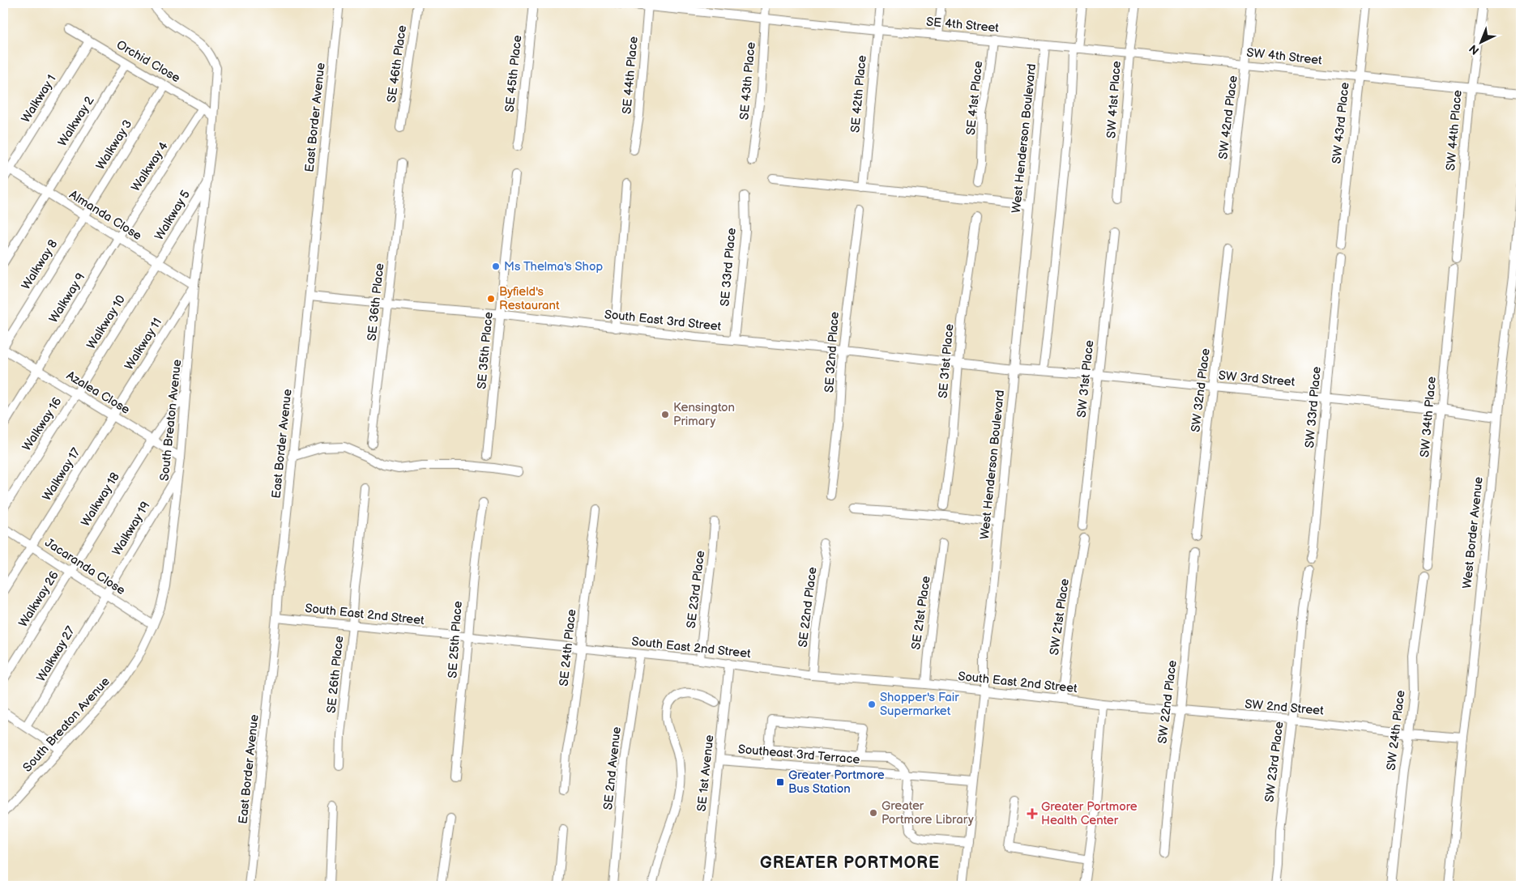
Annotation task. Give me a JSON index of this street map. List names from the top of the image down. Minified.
{"streets":{"street":["SE 4th Street","SW 4th Street","Orchid Close","SE 46th Place","SE 45th Place","SE 44th Place","SE 43th Place","SE 42th Place","SE 41st Place","Walkway 1","SW 41st Place","East Border Avenue","SW 42nd Place","Walkway 2","SW 43rd Place","SW 44th Place","West Henderson Boulevard","Walkway 3","Walkway 4","Almanda Close","Walkway 5","Walkway 8","SE 33rd Place","Walkway 9","SE 36th Place","South East 3rd Street","Walkway 10","Walkway 11","SE 35th Place","SE 32nd Place","SE 31st Place","SW 31st Place","SW 3rd Street","SW 32nd Place","Azalea Close","SW 33rd Place","SW 34th Place","South Breaton Avenue","Walkway 16","Walkway 17","Walkway 18","Walkway 19","West Border Avenue","Jacaranda Close","SE 23rd Place","Walkway 26","SE 22nd Place","SE 21st Place","South East 2nd Street","SW 21st Place","SE 25th Place","SE 24th Place","Walkway 27","SE 26th Place","SW 22nd Place","SW 2nd Street","SW 24th Place","Southeast 3rd Terrace","SW 23rd Place","SE 2nd Avenue","SE 1st Avenue"]},"crossings":[["SE 4th Street","SW 4th Street"],["SE 4th Street","SE 44th Place"],["SE 4th Street","SE 43th Place"],["SE 4th Street","SE 42th Place"],["SE 4th Street","SE 41st Place"],["SE 4th Street","West Henderson Boulevard"],["SW 4th Street","SW 41st Place"],["SW 4th Street","SW 42nd Place"],["SW 4th Street","SW 43rd Place"],["SW 4th Street","SW 44th Place"],["SW 4th Street","West Henderson Boulevard"],["Orchid Close","Walkway 1"],["Orchid Close","Walkway 2"],["Orchid Close","Walkway 3"],["Orchid Close","Walkway 4"],["Orchid Close","South Breaton Avenue"],["Walkway 1","Almanda Close"],["East Border Avenue","South East 3rd Street"],["East Border Avenue","South East 2nd Street"],["Walkway 2","Almanda Close"],["West Henderson Boulevard","South East 3rd Street"],["West Henderson Boulevard","SW 3rd Street"],["West Henderson Boulevard","South East 2nd Street"],["West Henderson Boulevard","Southeast 3rd Terrace"],["Walkway 3","Almanda Close"],["Walkway 3","Walkway 8"],["Walkway 4","Almanda Close"],["Walkway 4","Walkway 9"],["Almanda Close","Walkway 5"],["Almanda Close","Walkway 8"],["Almanda Close","Walkway 9"],["Almanda Close","Walkway 10"],["Almanda Close","Walkway 11"],["Almanda Close","South Breaton Avenue"],["Walkway 5","Walkway 10"],["Walkway 5","South Breaton Avenue"],["Walkway 8","Azalea Close"],["SE 33rd Place","South East 3rd Street"],["Walkway 9","Azalea Close"],["SE 36th Place","South East 3rd Street"],["South East 3rd Street","SE 35th Place"],["South East 3rd Street","SE 32nd Place"],["South East 3rd Street","SE 31st Place"],["South East 3rd Street","SW 3rd Street"],["Walkway 10","Azalea Close"],["Walkway 10","Walkway 16"],["Walkway 11","Azalea Close"],["Walkway 11","South Breaton Avenue"],["Walkway 11","Walkway 17"],["SW 31st Place","SW 3rd Street"],["SW 3rd Street","SW 32nd Place"],["SW 3rd Street","SW 33rd Place"],["SW 3rd Street","SW 34th Place"],["SW 3rd Street","West Border Avenue"],["Azalea Close","South Breaton Avenue"],["Azalea Close","Walkway 16"],["Azalea Close","Walkway 17"],["Azalea Close","Walkway 18"],["South Breaton Avenue","Walkway 18"],["South Breaton Avenue","Walkway 19"],["South Breaton Avenue","Jacaranda Close"],["Walkway 17","Jacaranda Close"],["Walkway 18","Jacaranda Close"],["Walkway 18","Walkway 26"],["Walkway 19","Jacaranda Close"],["Walkway 19","Walkway 27"],["West Border Avenue","SW 2nd Street"],["Jacaranda Close","Walkway 26"],["Jacaranda Close","Walkway 27"],["SE 23rd Place","South East 2nd Street"],["SE 22nd Place","South East 2nd Street"],["SE 21st Place","South East 2nd Street"],["South East 2nd Street","SW 21st Place"],["South East 2nd Street","SE 25th Place"],["South East 2nd Street","SE 24th Place"],["South East 2nd Street","SE 26th Place"],["South East 2nd Street","SW 2nd Street"],["South East 2nd Street","SE 2nd Avenue"],["South East 2nd Street","SE 1st Avenue"],["SW 22nd Place","SW 2nd Street"],["SW 2nd Street","SW 24th Place"],["SW 2nd Street","SW 23rd Place"],["Southeast 3rd Terrace","SE 1st Avenue"]],"districts":["GREATER PORTMORE"],"places":{"other":["Ms Thelma's Shop","Byfield's Restaurant","Kensington Primary","Shopper's Fair Supermarket","Greater Portmore Library"],"transit":["Greater Portmore Bus Station"],"health":["Greater Portmore Health Center"]},"north":"bottom left"}
